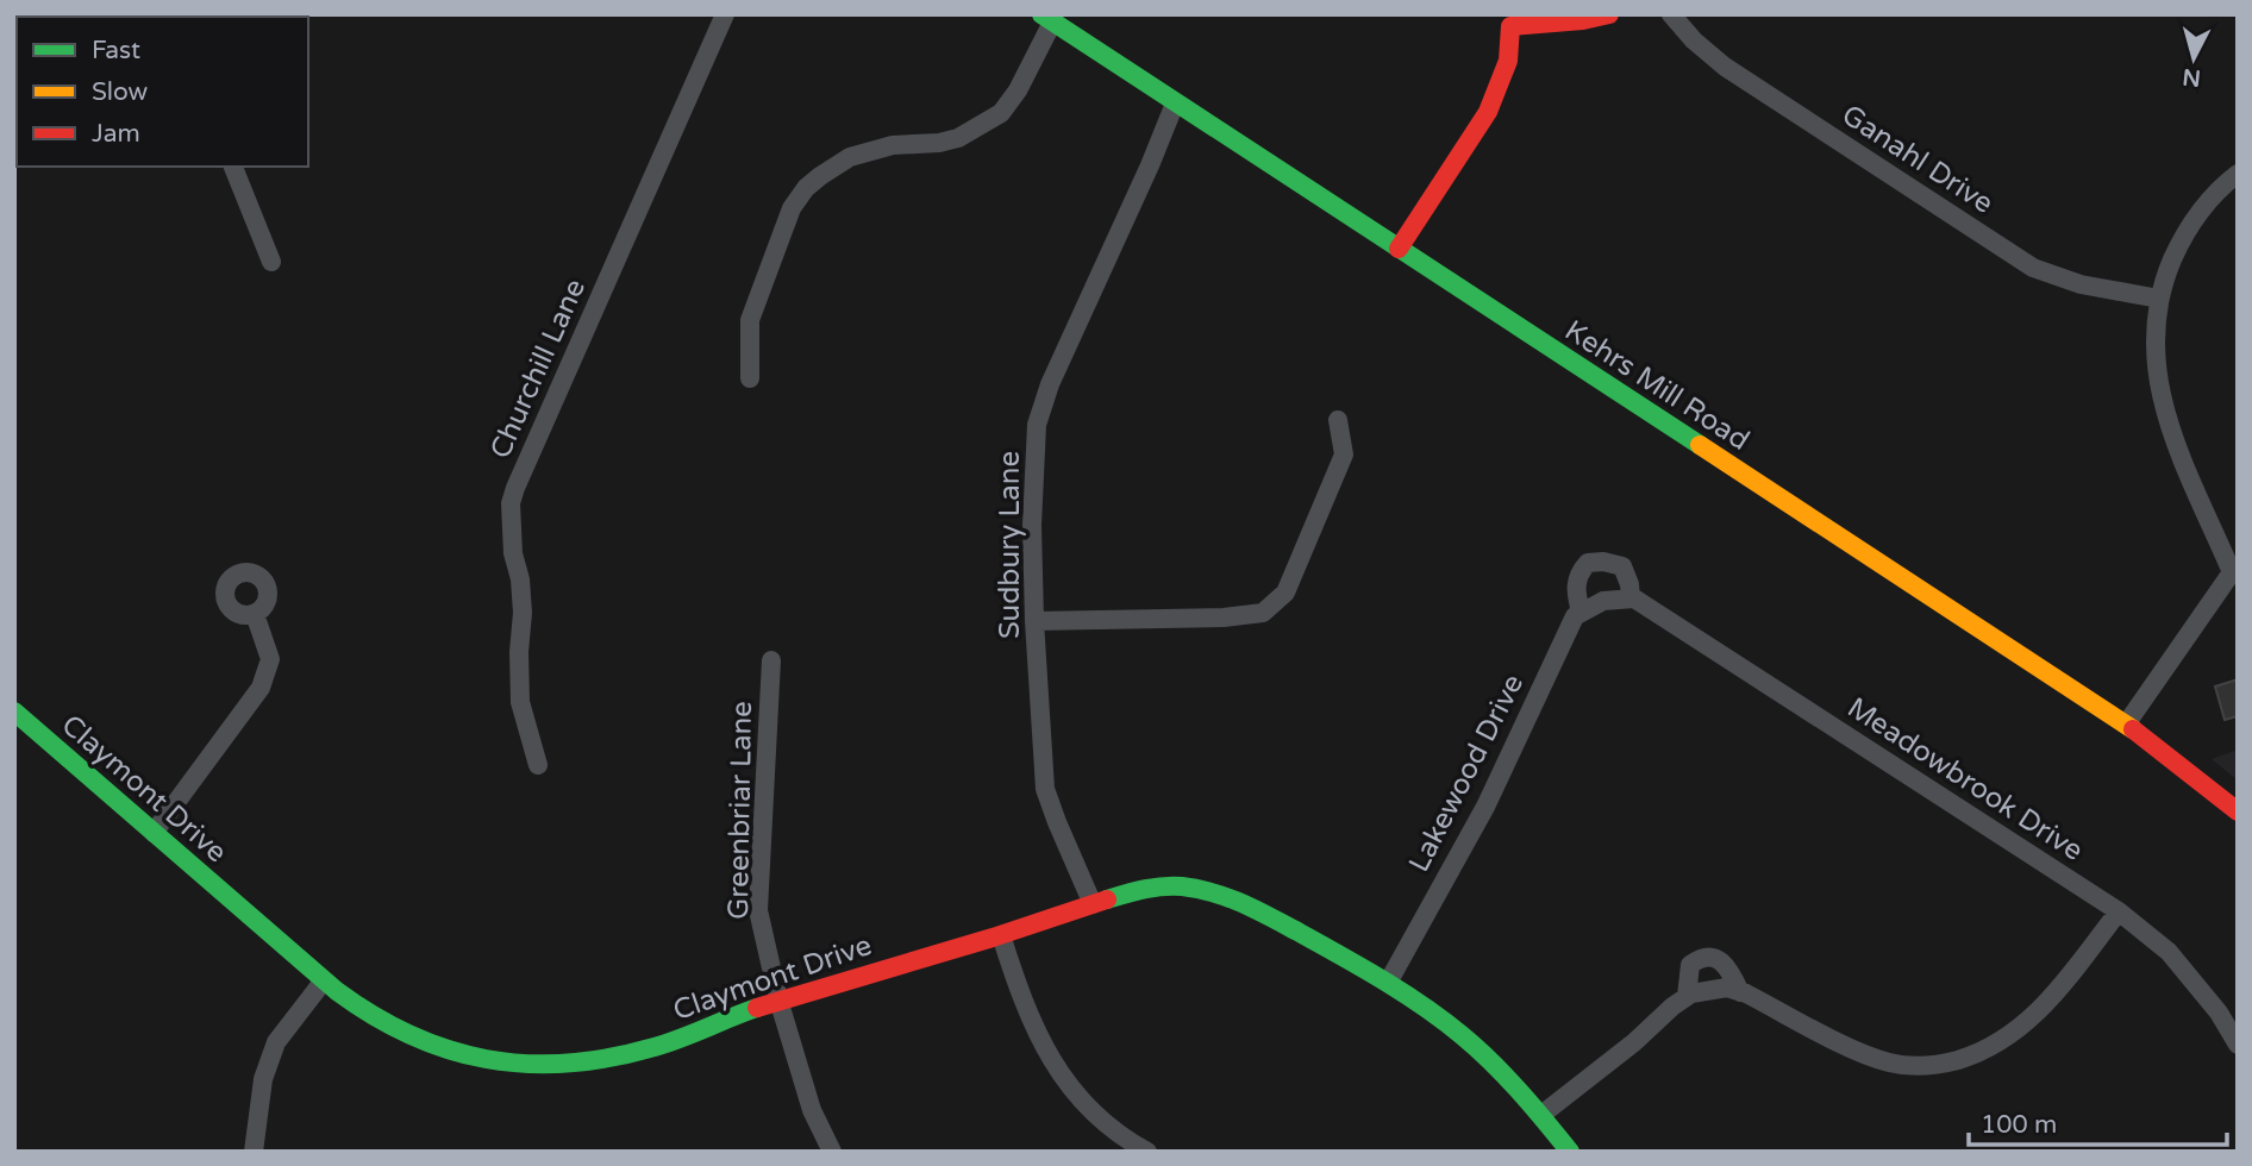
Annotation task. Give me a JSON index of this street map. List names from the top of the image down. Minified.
{"streets":{"street":["Ganahl Drive","Churchill Lane","Kehrs Mill Road","Sudbury Lane","Lakewood Drive","Meadowbrook Drive","Claymont Drive","Greenbriar Lane"]},"crossings":[["Kehrs Mill Road","Sudbury Lane"],["Sudbury Lane","Claymont Drive"],["Lakewood Drive","Claymont Drive"],["Claymont Drive","Greenbriar Lane"]],"legend":["Fast","Slow","Jam"],"scale_bar":"100 m","north":"bottom"}
